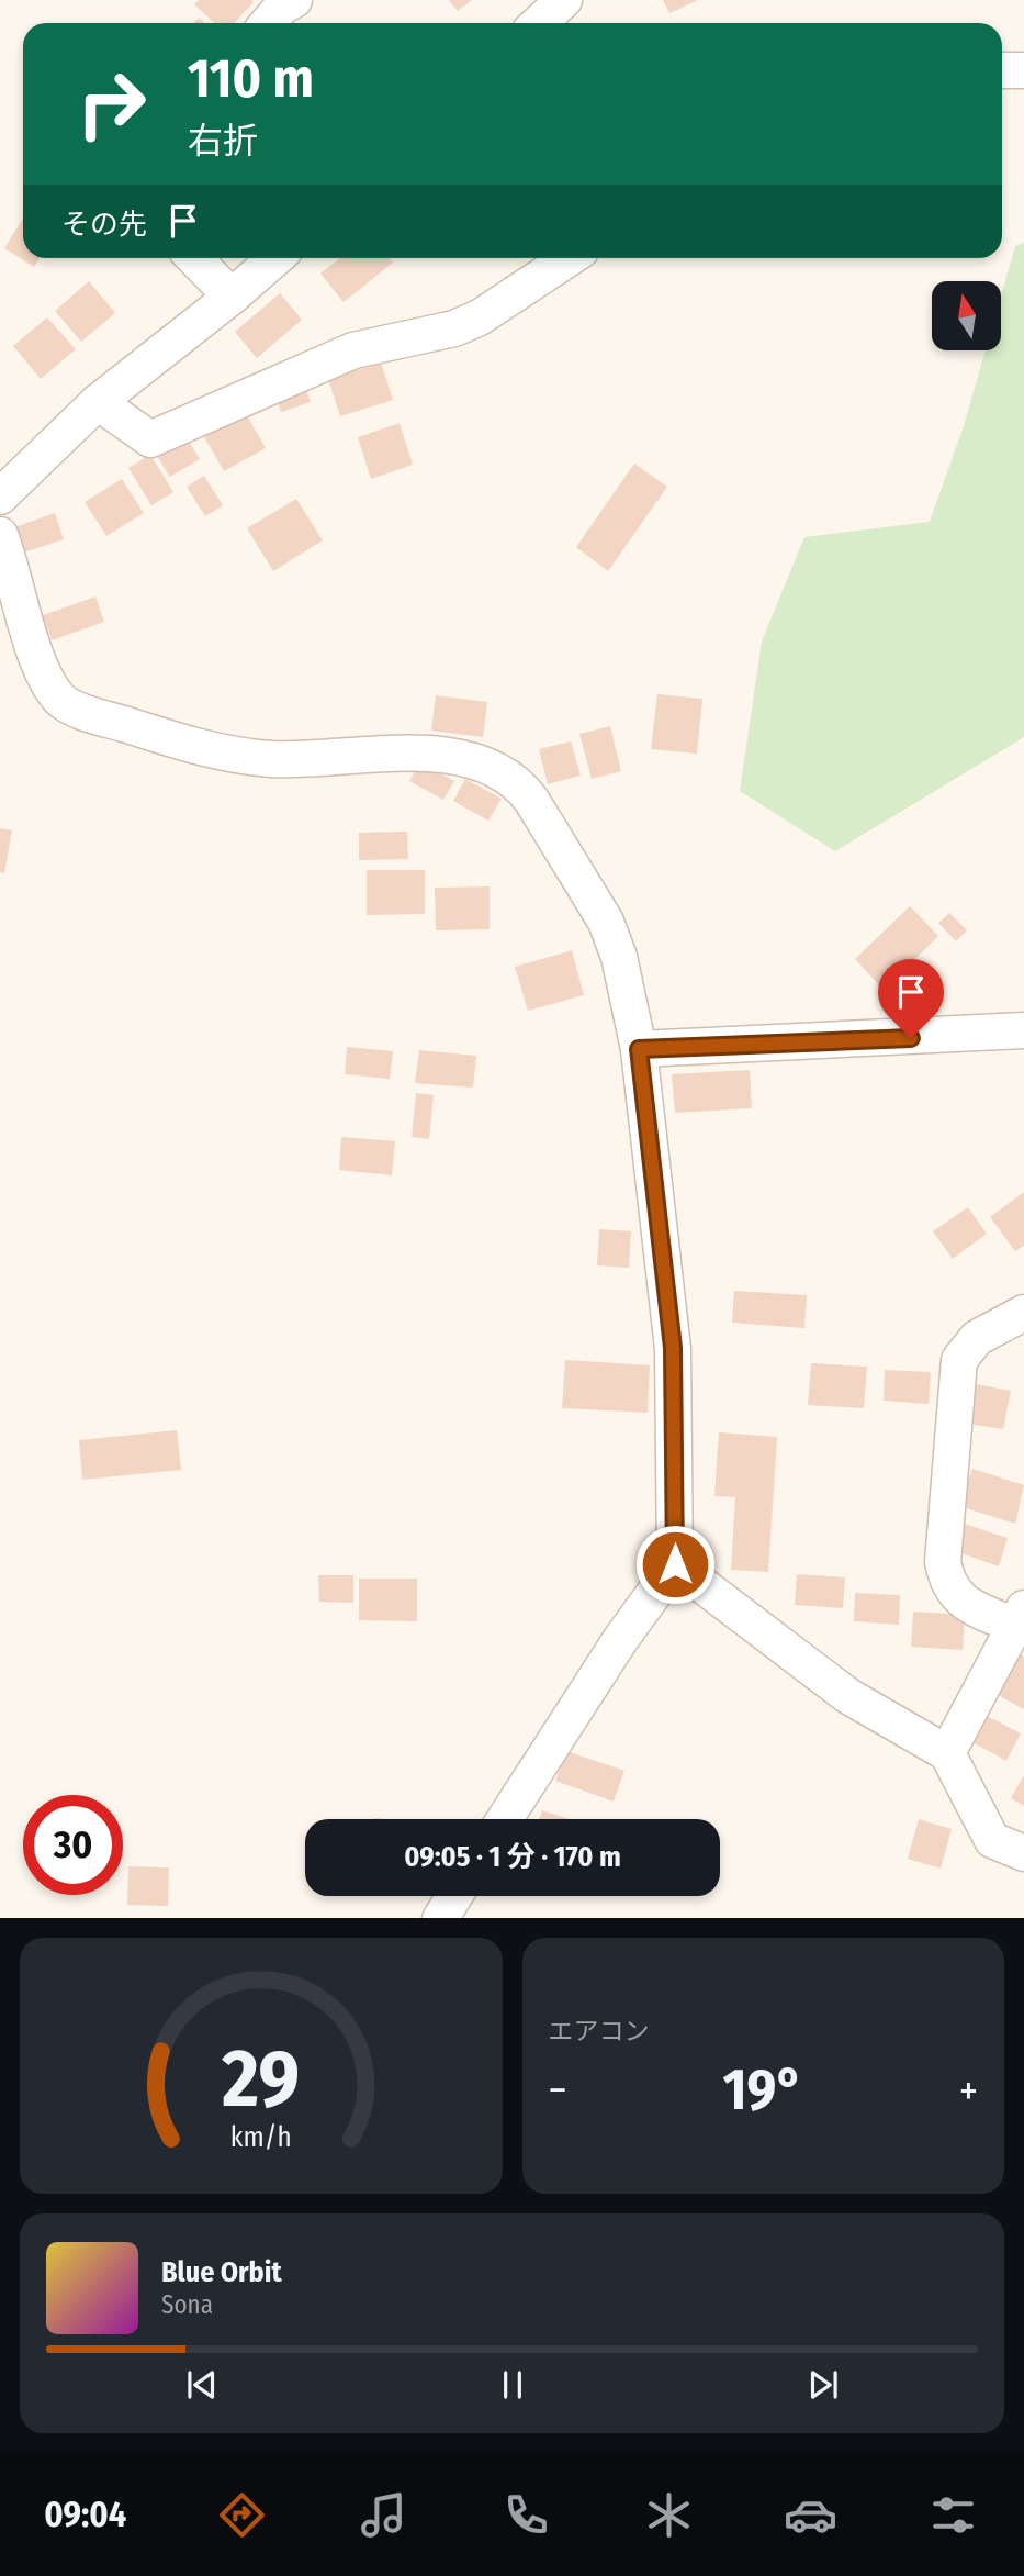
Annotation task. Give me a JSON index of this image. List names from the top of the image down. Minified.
{"north":"top","page":{"turn":["110 m","右折"],"then":"その先","limit":"30","trip":"09:05 · 1 分 · 170 m","tile":"エアコン","heat":["−","19°","+"],"song":["Blue Orbit","Sona"],"tabs":"09:04","gauge":["29","km/h"]}}
